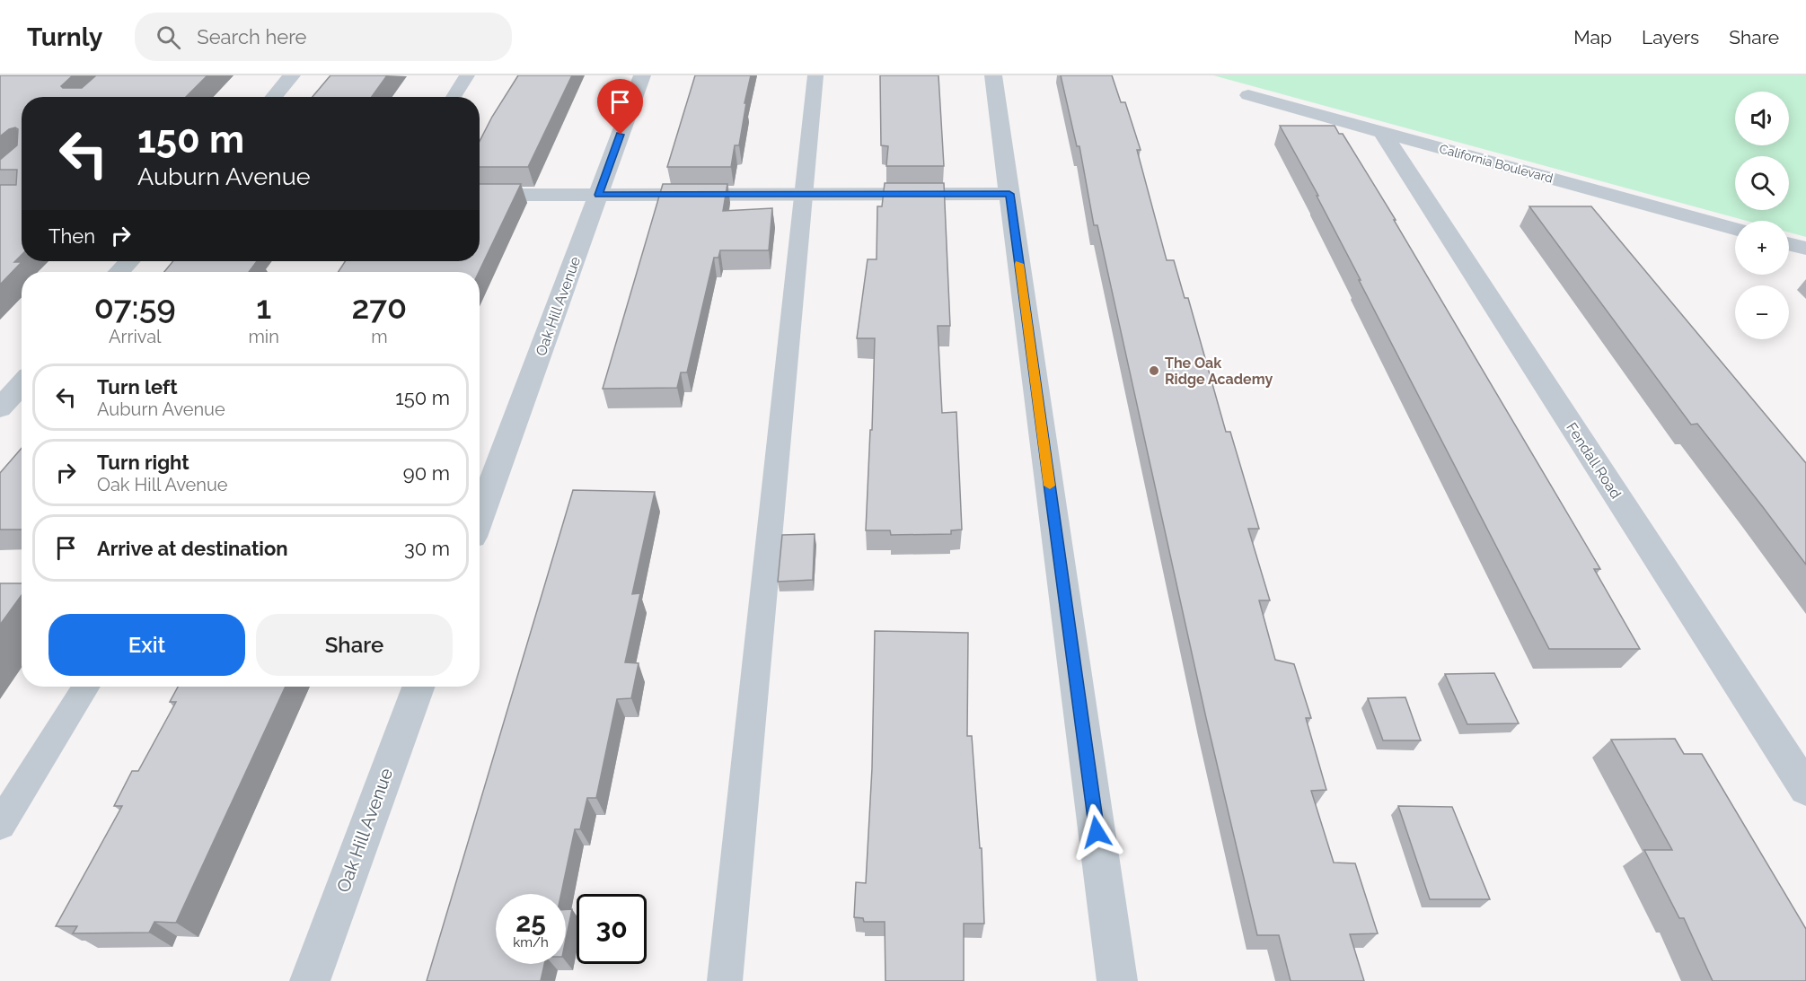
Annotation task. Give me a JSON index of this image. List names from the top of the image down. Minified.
{"streets":{"street":["California Boulevard","Oak Hill Avenue","Fendall Road"]},"crossings":[["California Boulevard","Fendall Road"]],"places":["The Oak Ridge Academy"],"page":{"header":"Turnly","search":"Search here","nav":["Map","Layers","Share"],"map_buttons":["+","−"],"turn":["150 m","Auburn Avenue"],"then":"Then","eta":["07:59","Arrival","1","min","270","m"],"list":[{"name":"Turn left","note":"Auburn Avenue","value":"150 m"},{"name":"Turn right","note":"Oak Hill Avenue","value":"90 m"},{"name":"Arrive at destination","value":"30 m"}],"buttons":["Exit","Share"],"speed":"25 km/h","limit":"30"}}
